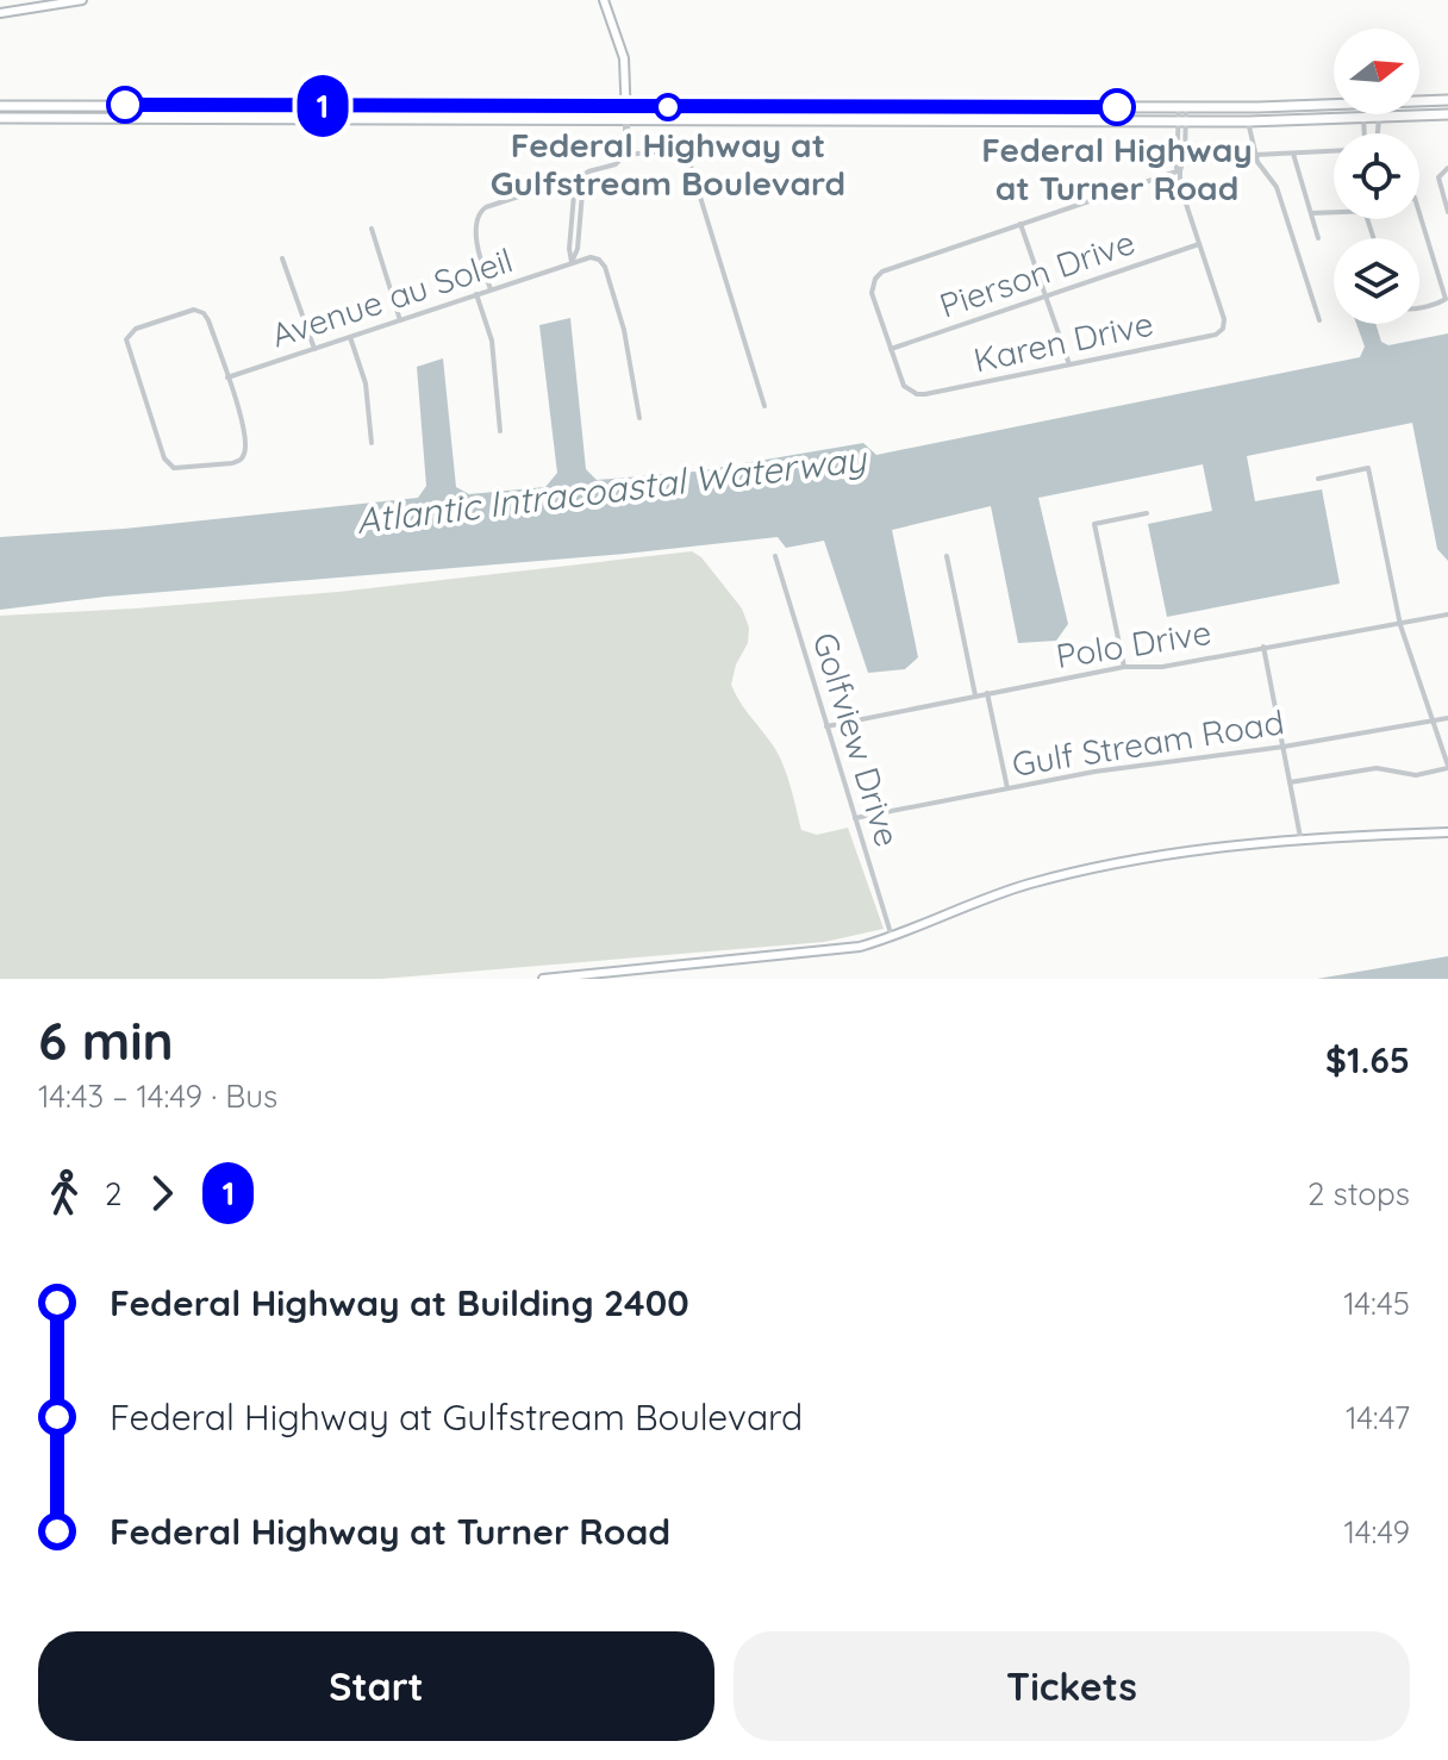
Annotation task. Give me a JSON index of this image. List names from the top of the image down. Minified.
{"streets":{"street":["Pierson Drive","Avenue au Soleil","Karen Drive","Polo Drive","Golfview Drive","Gulf Stream Road"]},"crossings":[["Pierson Drive","Karen Drive"],["Polo Drive","Golfview Drive"],["Golfview Drive","Gulf Stream Road"]],"water":["Atlantic Intracoastal Waterway"],"places":["Federal Highway at Gulfstream Boulevard","Federal Highway at Turner Road"],"lines":["bus line 1"],"north":"right","page":{"on_map":"1","heading":["6 min","14:43 – 14:49 · Bus","$1.65"],"legs":["2","1","2 stops"],"list":[{"name":"Federal Highway at Building 2400","value":"14:45"},{"name":"Federal Highway at Gulfstream Boulevard","value":"14:47"},{"name":"Federal Highway at Turner Road","value":"14:49"}],"buttons":["Start","Tickets"]}}
